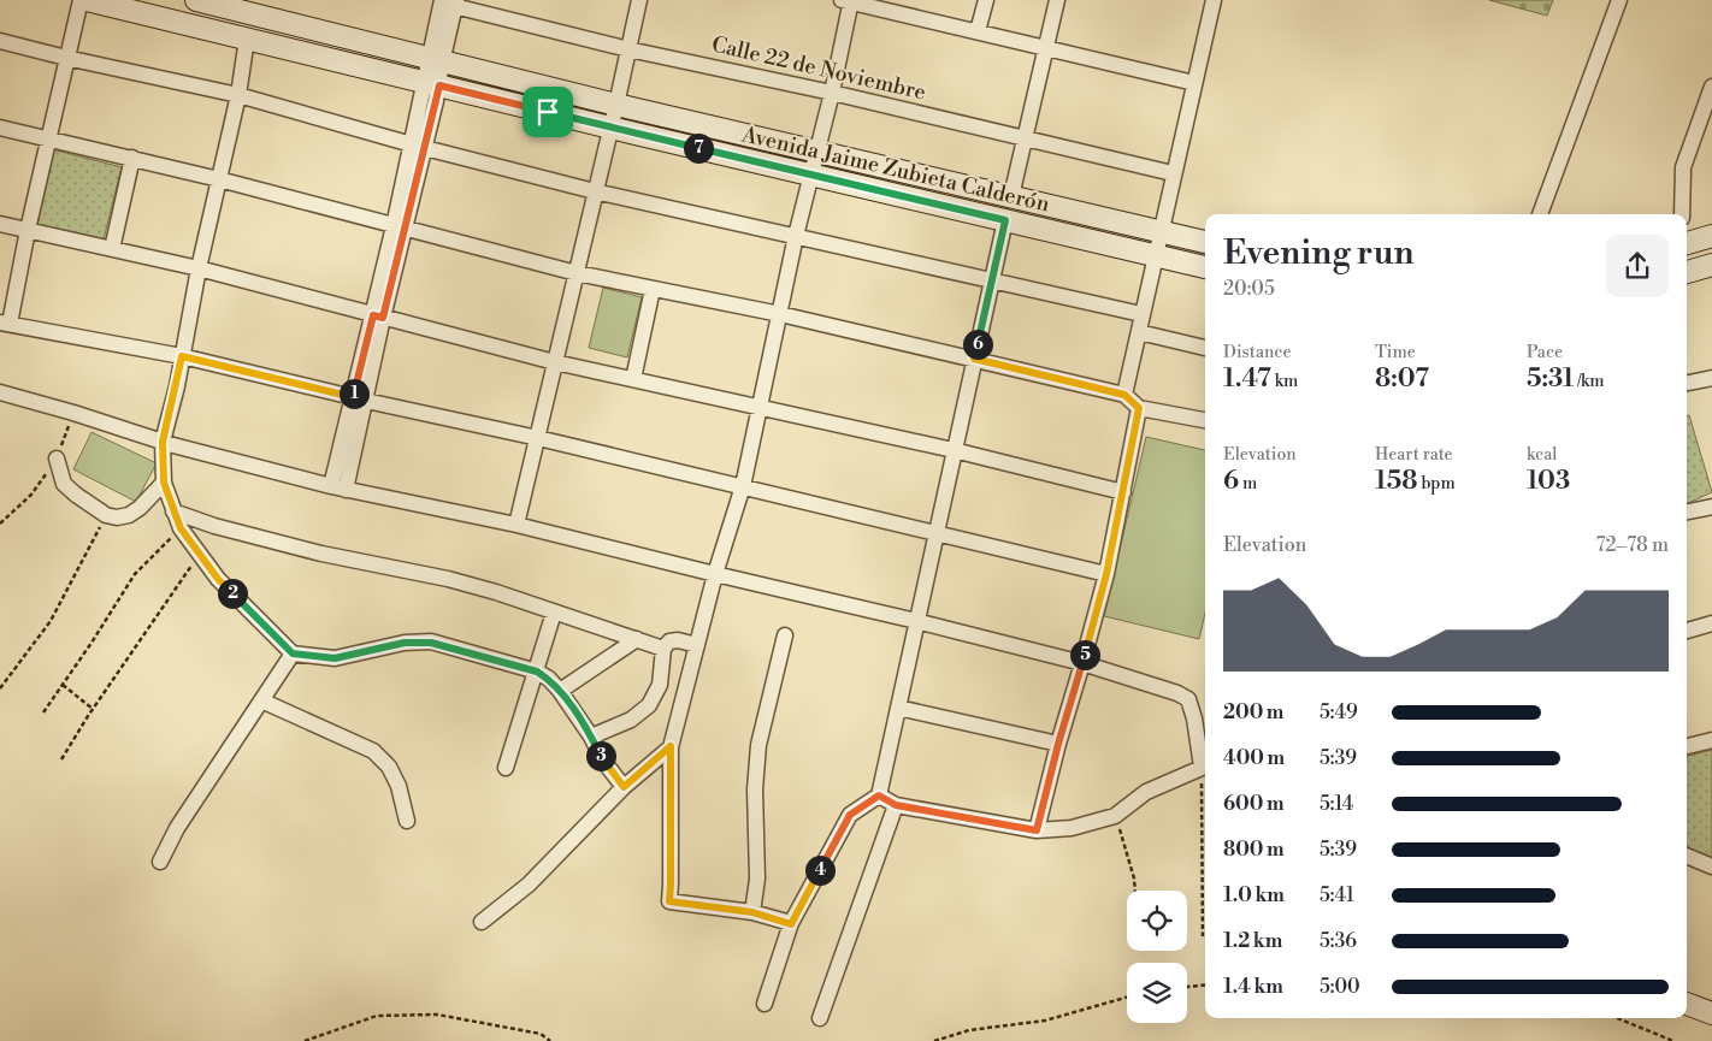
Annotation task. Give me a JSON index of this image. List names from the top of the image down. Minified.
{"streets":{"street":["Calle 22 de Noviembre","Avenida Jaime Zubieta Calderón"]},"page":{"pins":["7","6","1","2","5","3","4"],"heading":["Evening run","20:05"],"stats":[["Distance","1.47 km"],["Time","8:07"],["Pace","5:31 /km"],["Elevation","6 m"],["Heart rate","158 bpm"],["kcal","103"]],"chart":["Elevation","72–78 m"],"list":[{"name":"200 m","note":"5:49"},{"name":"400 m","note":"5:39"},{"name":"600 m","note":"5:14"},{"name":"800 m","note":"5:39"},{"name":"1.0 km","note":"5:41"},{"name":"1.2 km","note":"5:36"},{"name":"1.4 km","note":"5:00"}]}}
